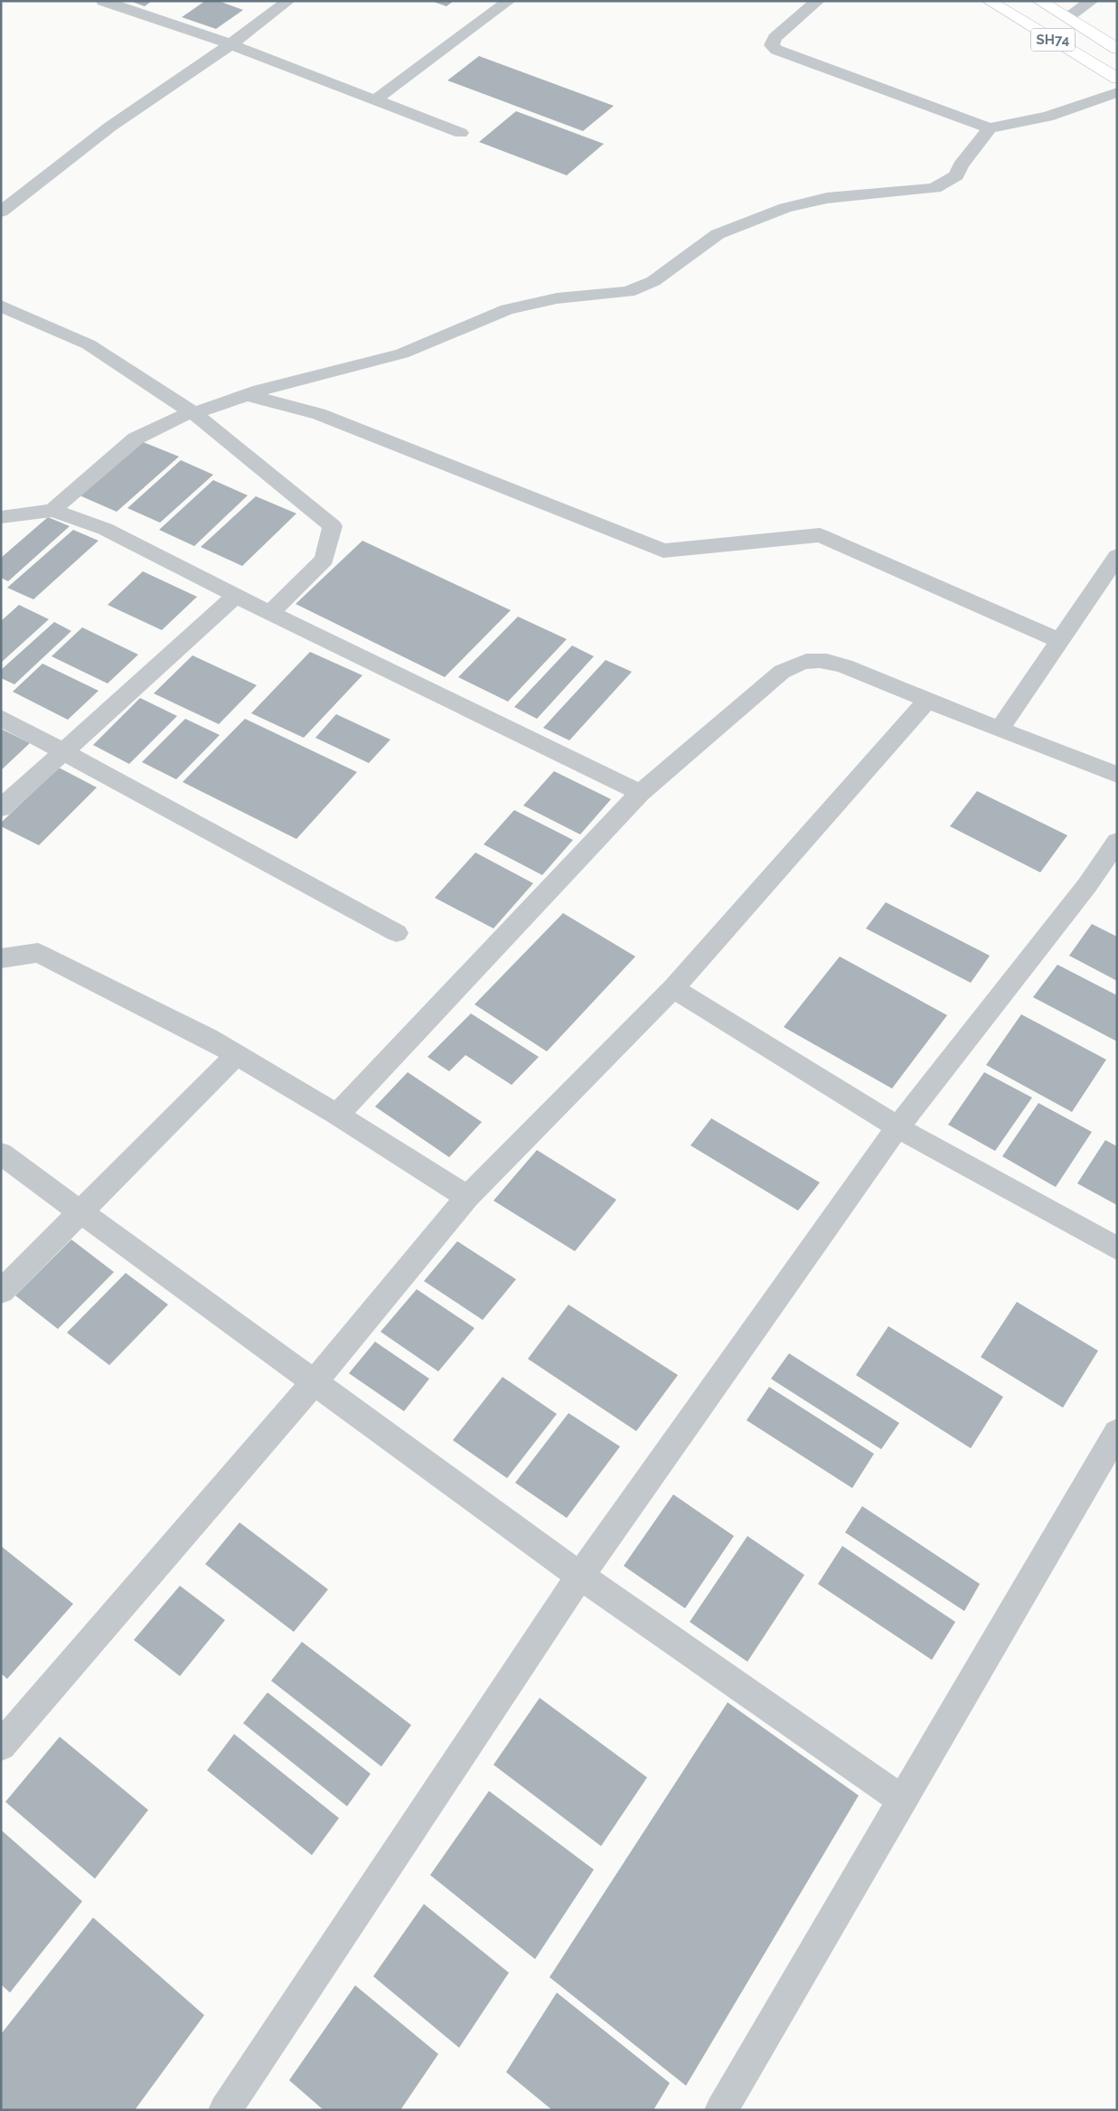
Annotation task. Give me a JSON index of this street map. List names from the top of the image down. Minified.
{"streets":{"main road":["SH74"]}}
